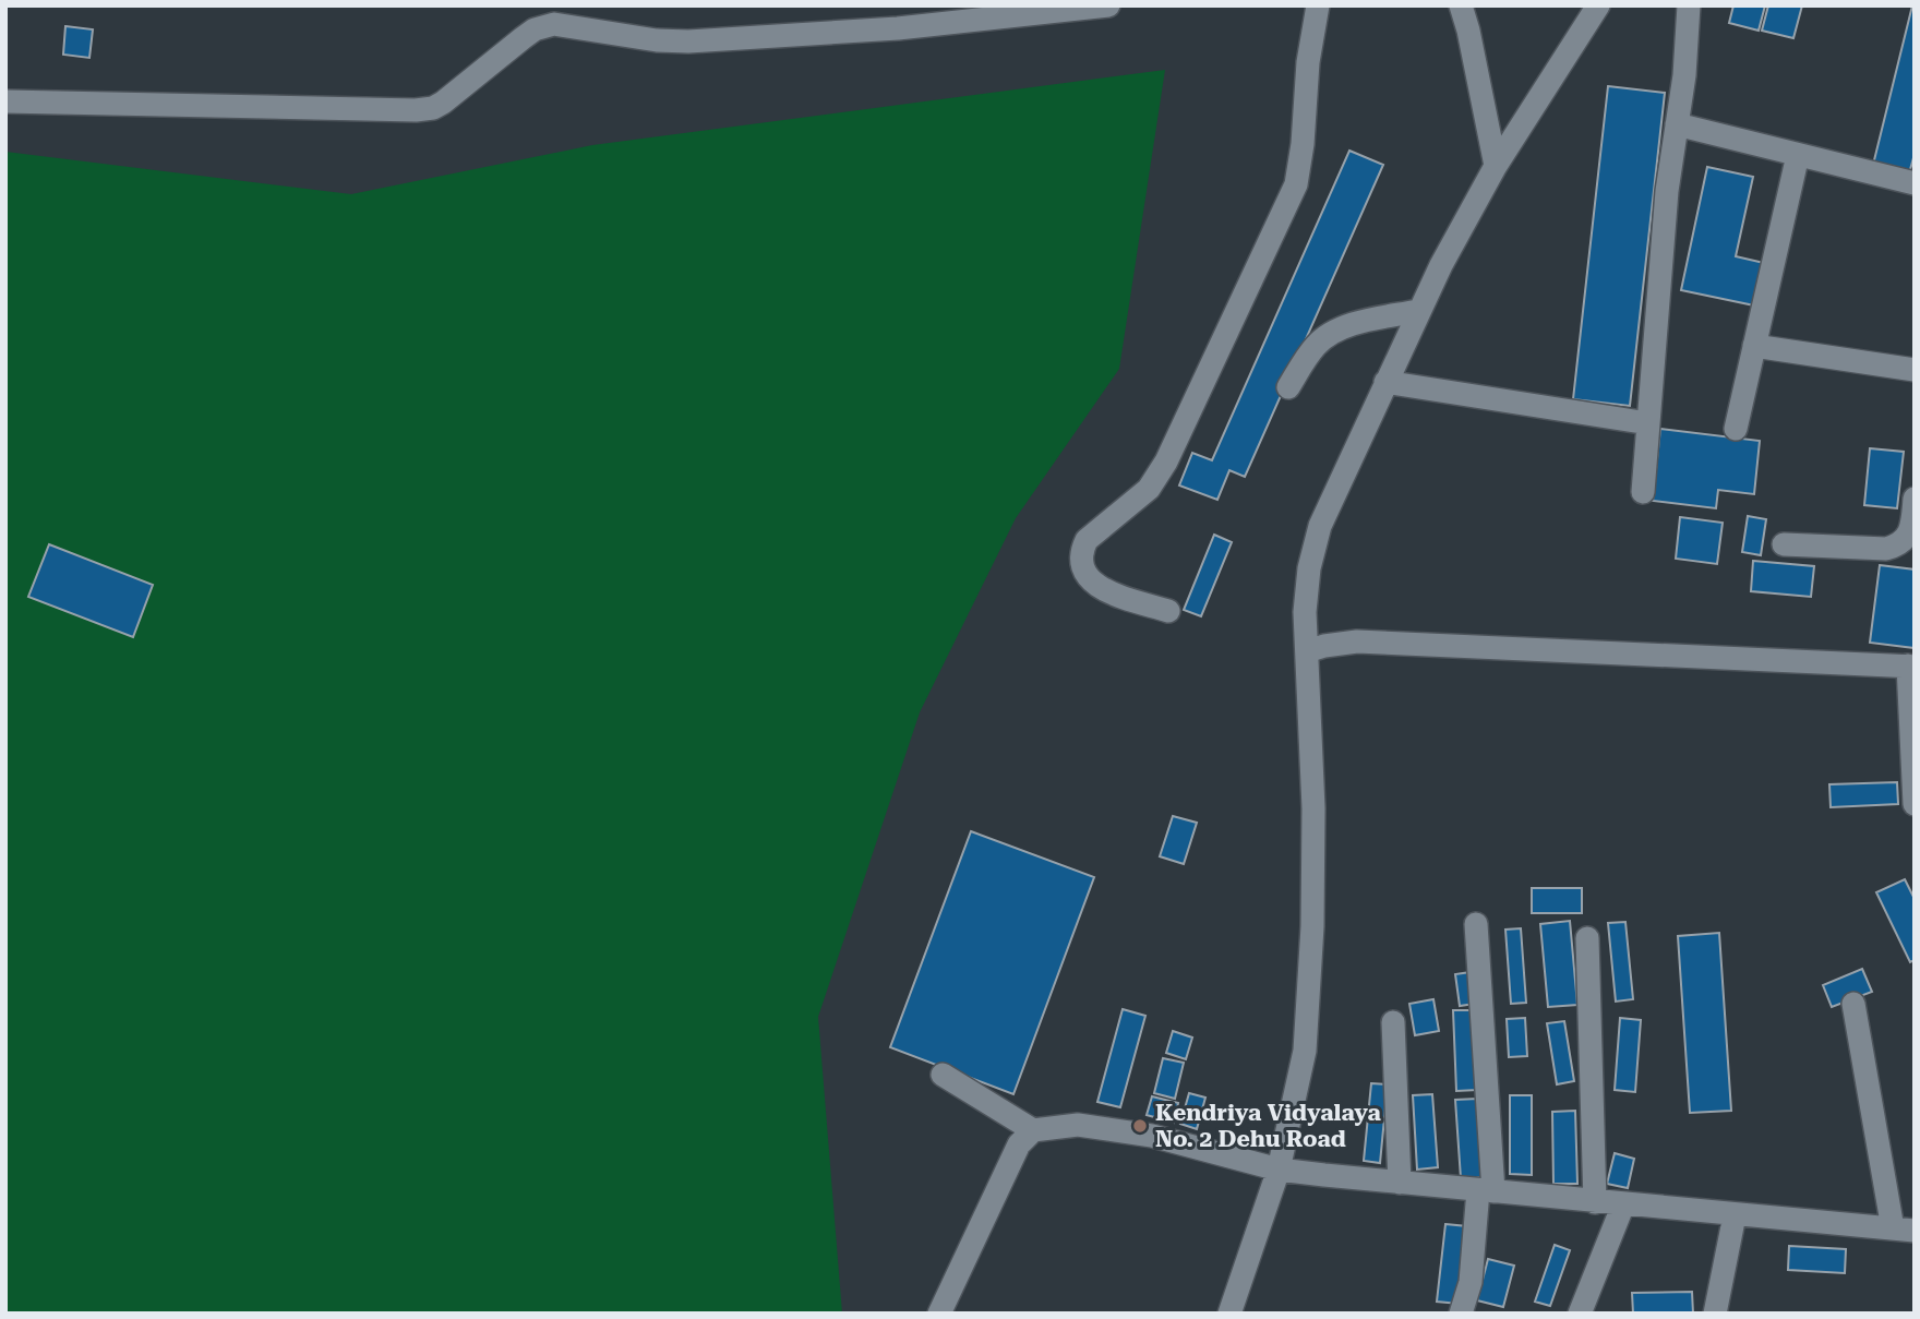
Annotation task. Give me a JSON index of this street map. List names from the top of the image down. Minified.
{"places":["Kendriya Vidyalaya No. 2 Dehu Road"]}
